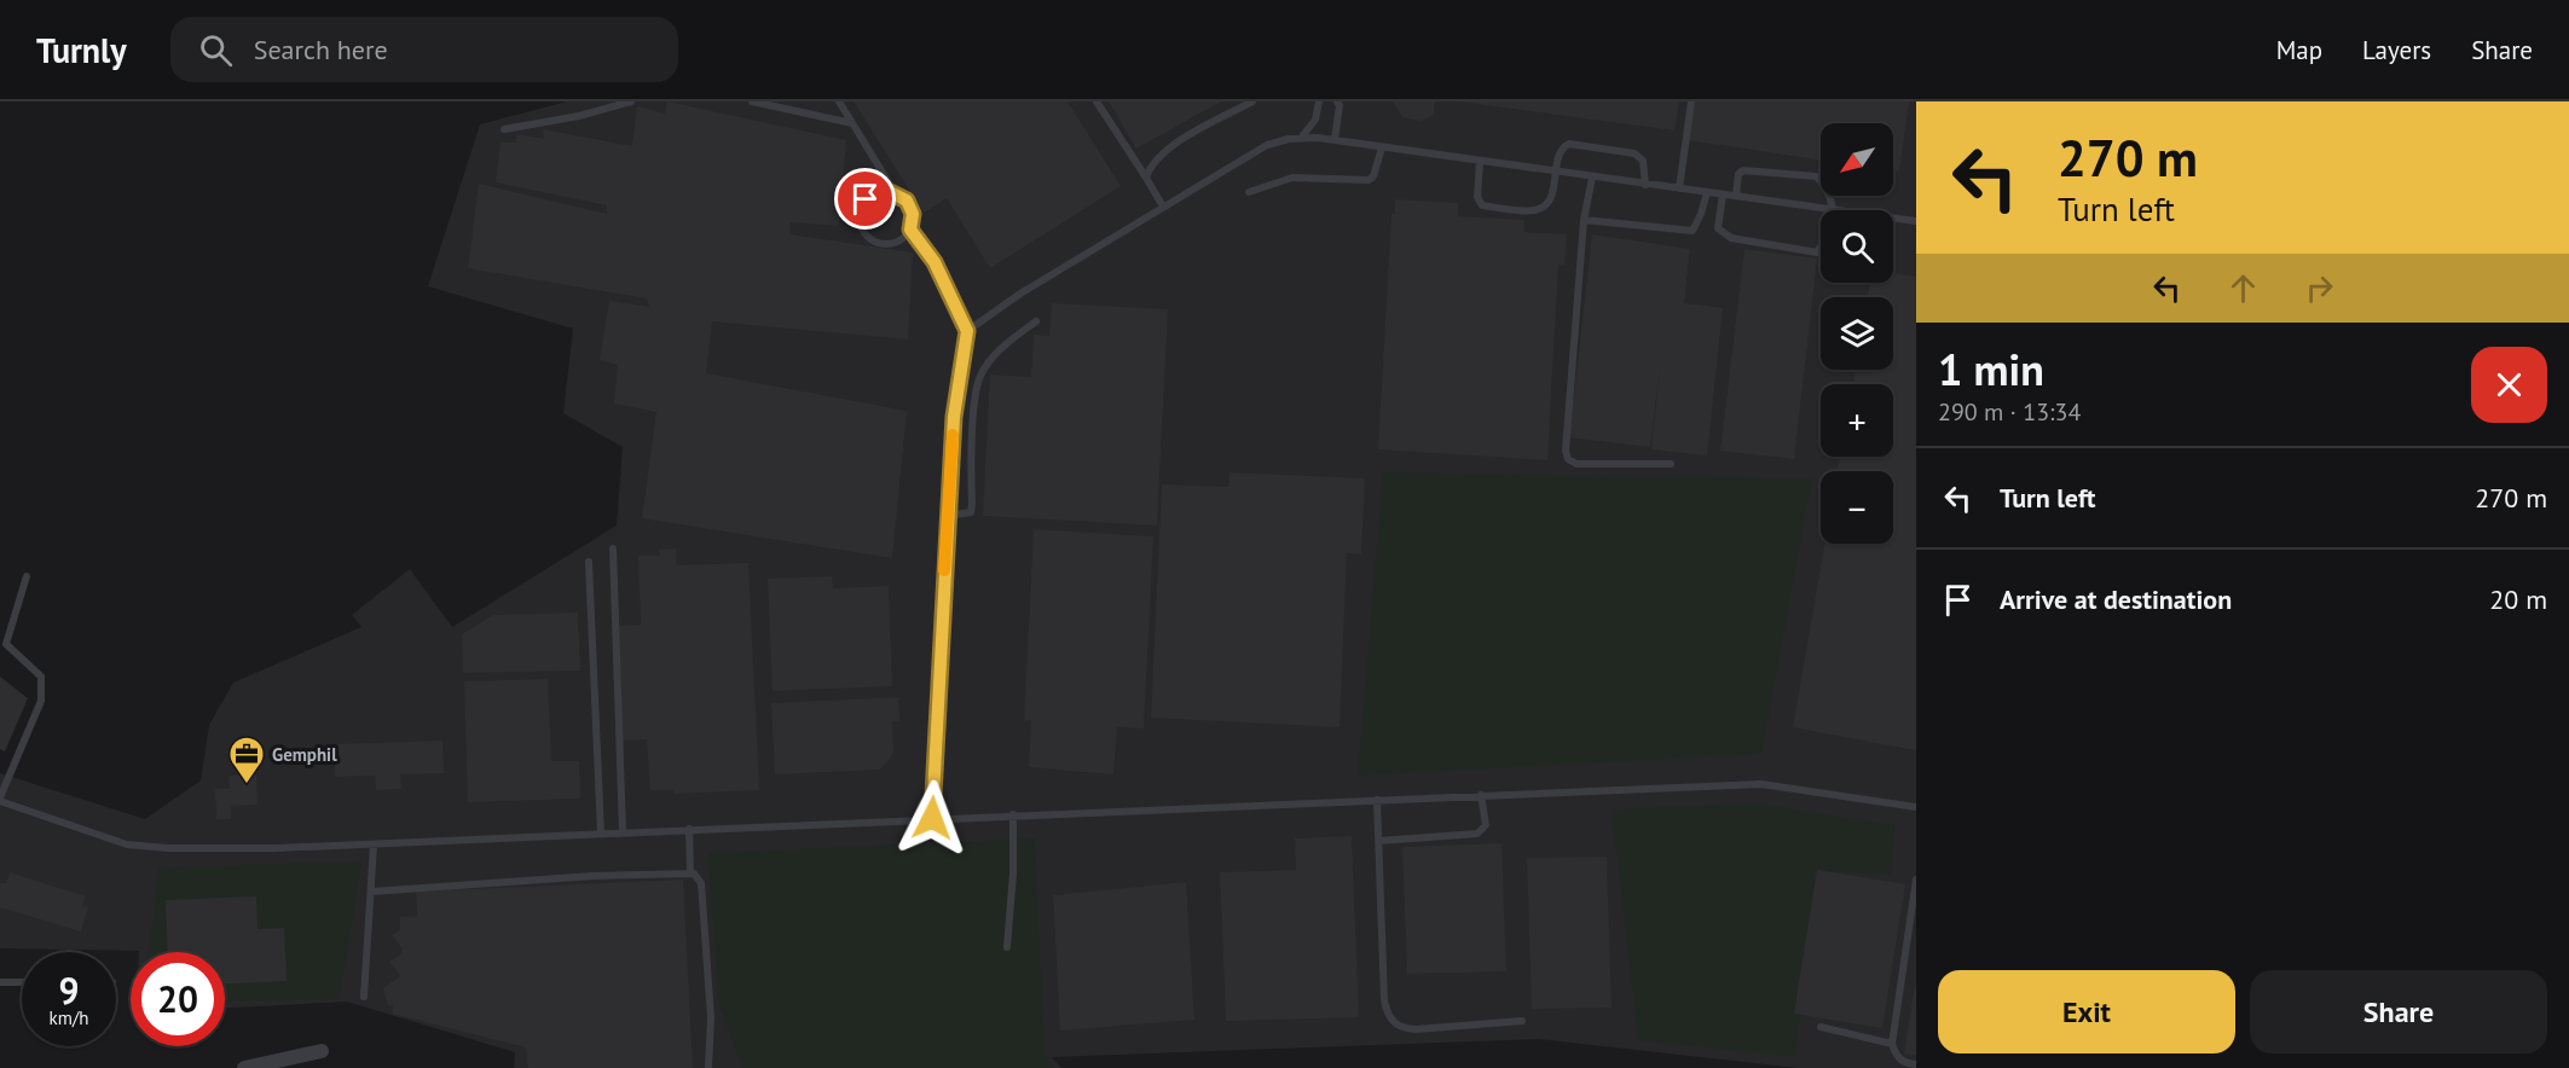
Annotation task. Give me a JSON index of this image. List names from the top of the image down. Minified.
{"places":{"office":["Gemphil"]},"north":"bottom left","page":{"header":"Turnly","search":"Search here","nav":["Map","Layers","Share"],"turn":["270 m","Turn left"],"map_buttons":["+","−"],"heading":["1 min","290 m · 13:34"],"list":[{"name":"Turn left","value":"270 m"},{"name":"Arrive at destination","value":"20 m"}],"speed":"9 km/h","limit":"20","buttons":["Exit","Share"]}}
